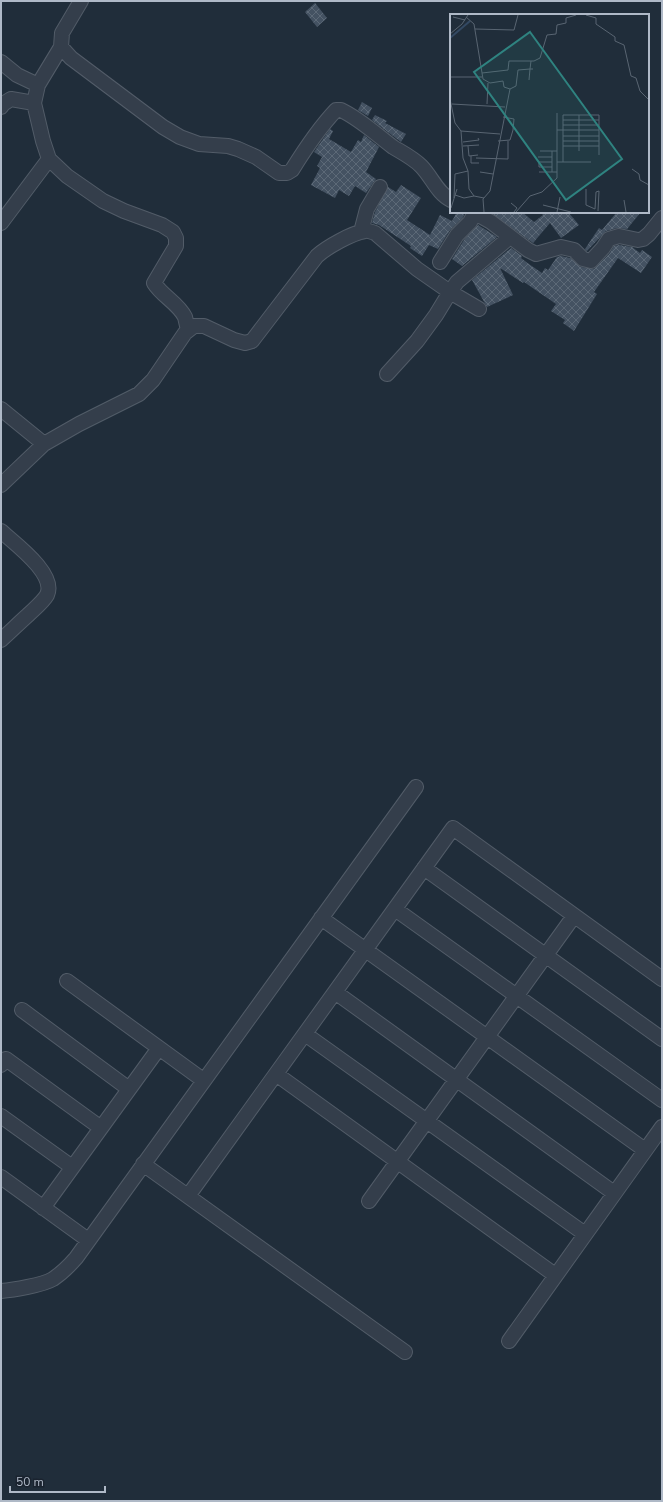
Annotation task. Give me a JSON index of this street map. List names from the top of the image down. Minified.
{"scale_bar":"50 m"}
